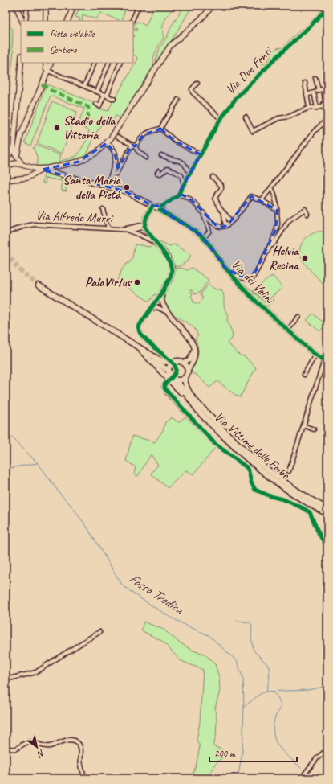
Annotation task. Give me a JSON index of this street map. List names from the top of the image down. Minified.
{"streets":{"main road":["Via dei Velini","Via Vittime delle Foibe"],"street":["Via Due Fonti","Via Alfredo Murri"]},"water":["Fosso Trodica"],"places":["Stadio della Vittoria","Santa Maria della Pietà","Helvia Recina","PalaVirtus"],"legend":["Pista ciclabile","Sentiero"],"scale_bar":"200 m","north":"bottom right"}
